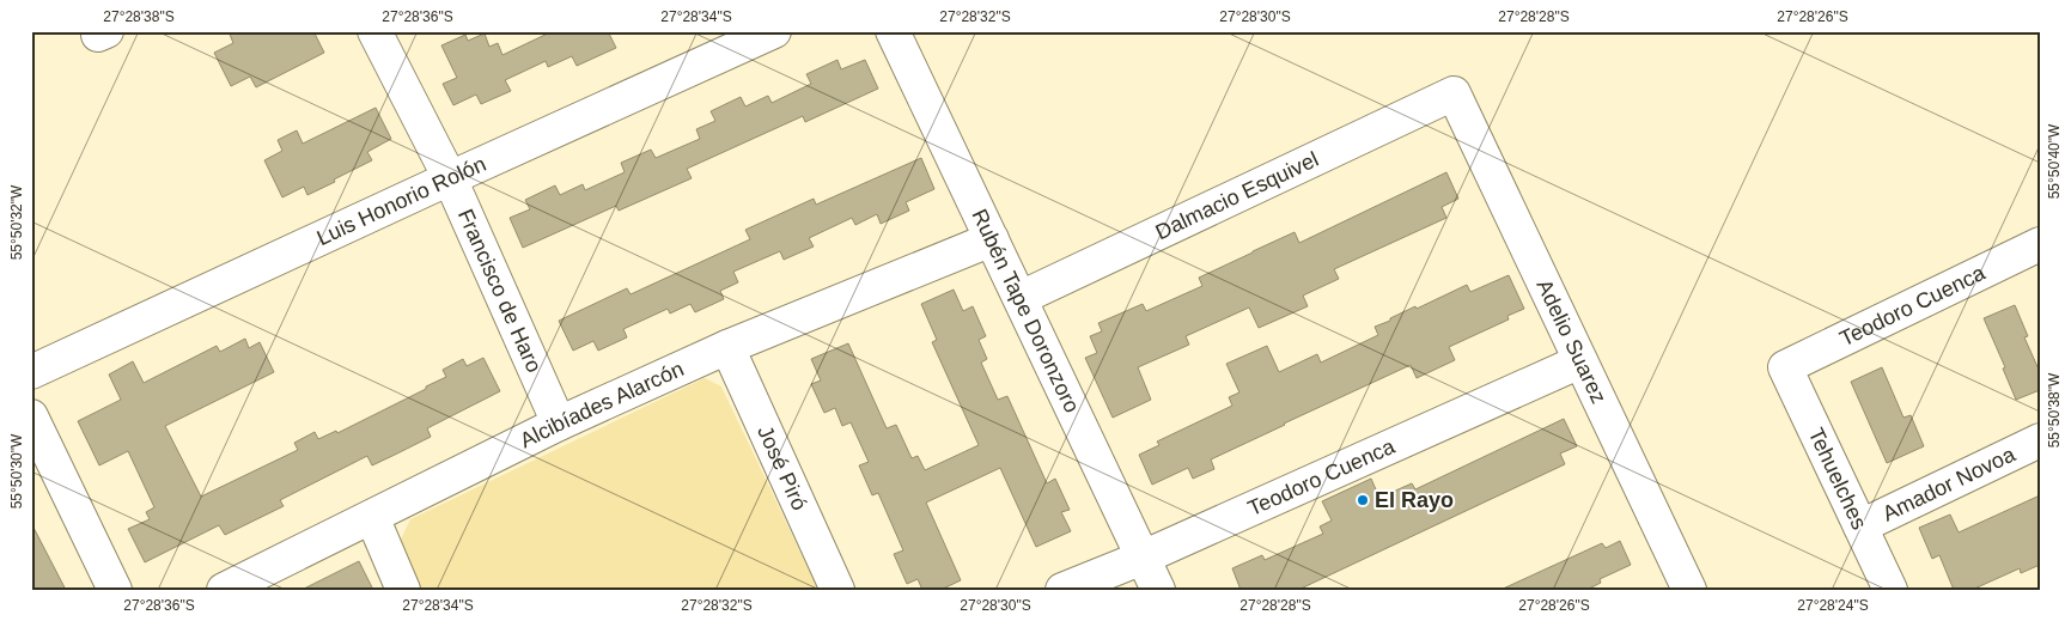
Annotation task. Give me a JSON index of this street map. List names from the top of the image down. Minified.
{"streets":{"street":["Dalmacio Esquivel","Luis Honorio Rolón","Francisco de Haro","Teodoro Cuenca","Rubén Tape Doronzoro","Adelio Suarez","Alcibíades Alarcón","José Piró","Tehuelches","Amador Novoa"]},"crossings":[["Dalmacio Esquivel","Rubén Tape Doronzoro"],["Dalmacio Esquivel","Adelio Suarez"],["Luis Honorio Rolón","Francisco de Haro"],["Francisco de Haro","Alcibíades Alarcón"],["Teodoro Cuenca","Rubén Tape Doronzoro"],["Teodoro Cuenca","Adelio Suarez"],["Teodoro Cuenca","Tehuelches"],["Rubén Tape Doronzoro","Alcibíades Alarcón"],["Alcibíades Alarcón","José Piró"],["Tehuelches","Amador Novoa"]],"places":["El Rayo"],"coordinates":["27°28'38\"S","27°28'36\"S","27°28'34\"S","27°28'32\"S","27°28'30\"S","27°28'28\"S","27°28'26\"S","55°50'40\"W","55°50'32\"W","55°50'38\"W","55°50'30\"W","27°28'24\"S"]}
